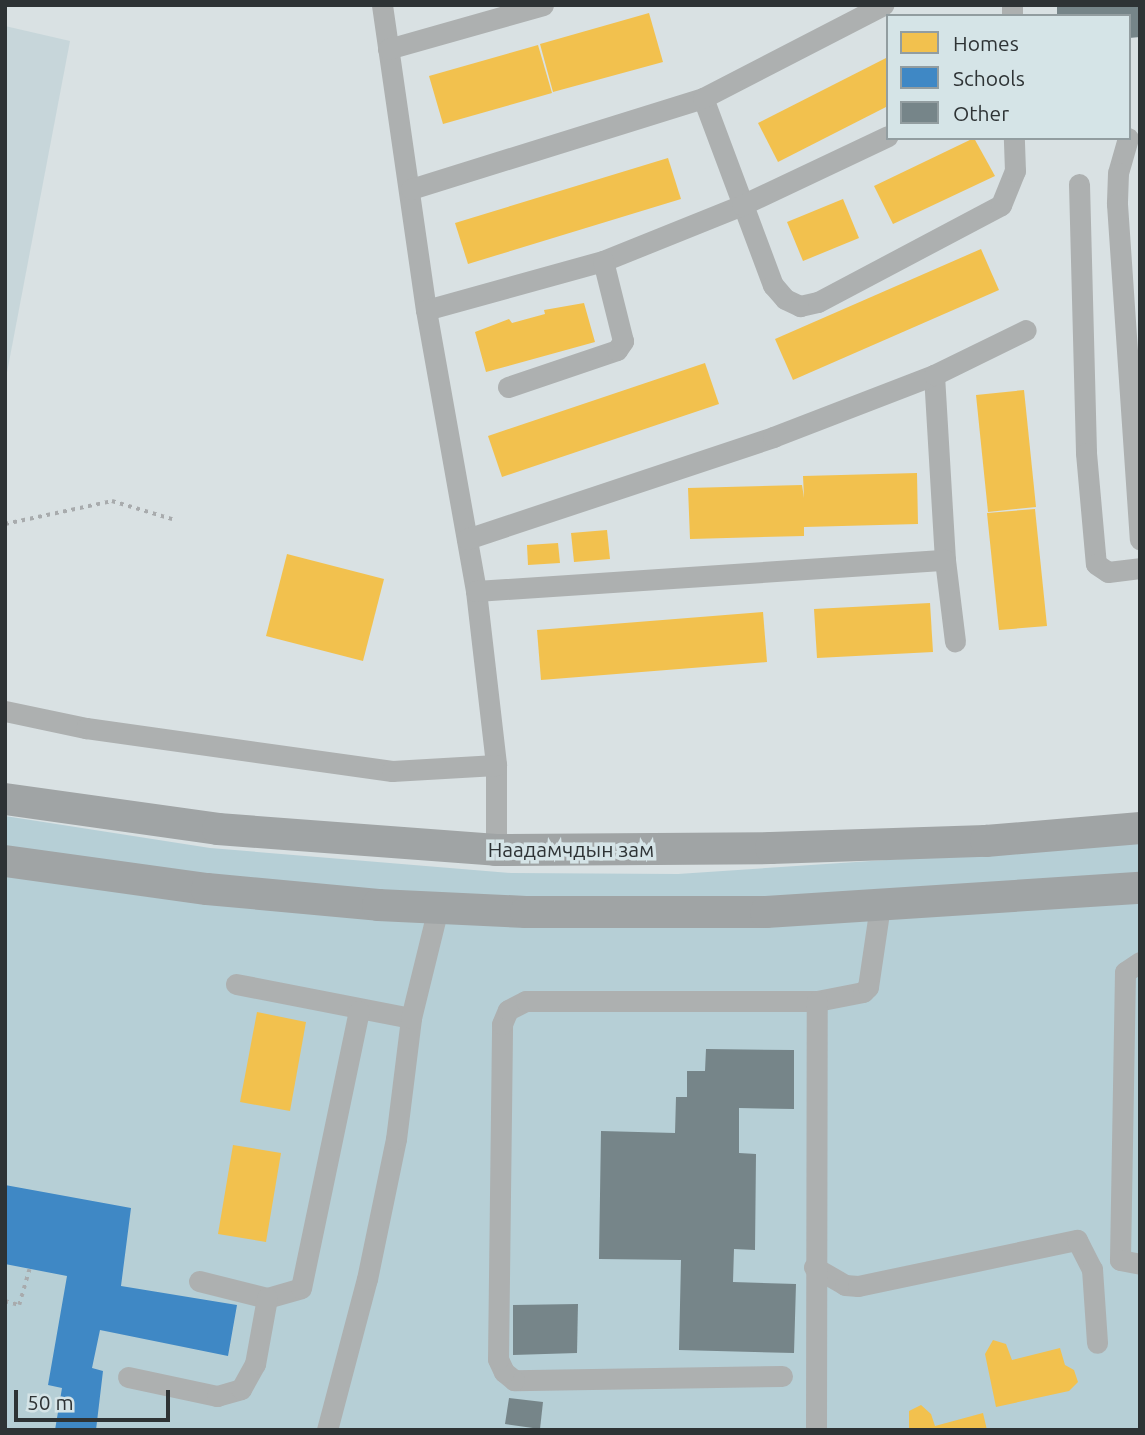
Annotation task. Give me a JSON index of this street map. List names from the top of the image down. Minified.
{"streets":{"highway":["Наадамчдын зам"]},"legend":["Homes","Schools","Other"],"scale_bar":"50 m"}
